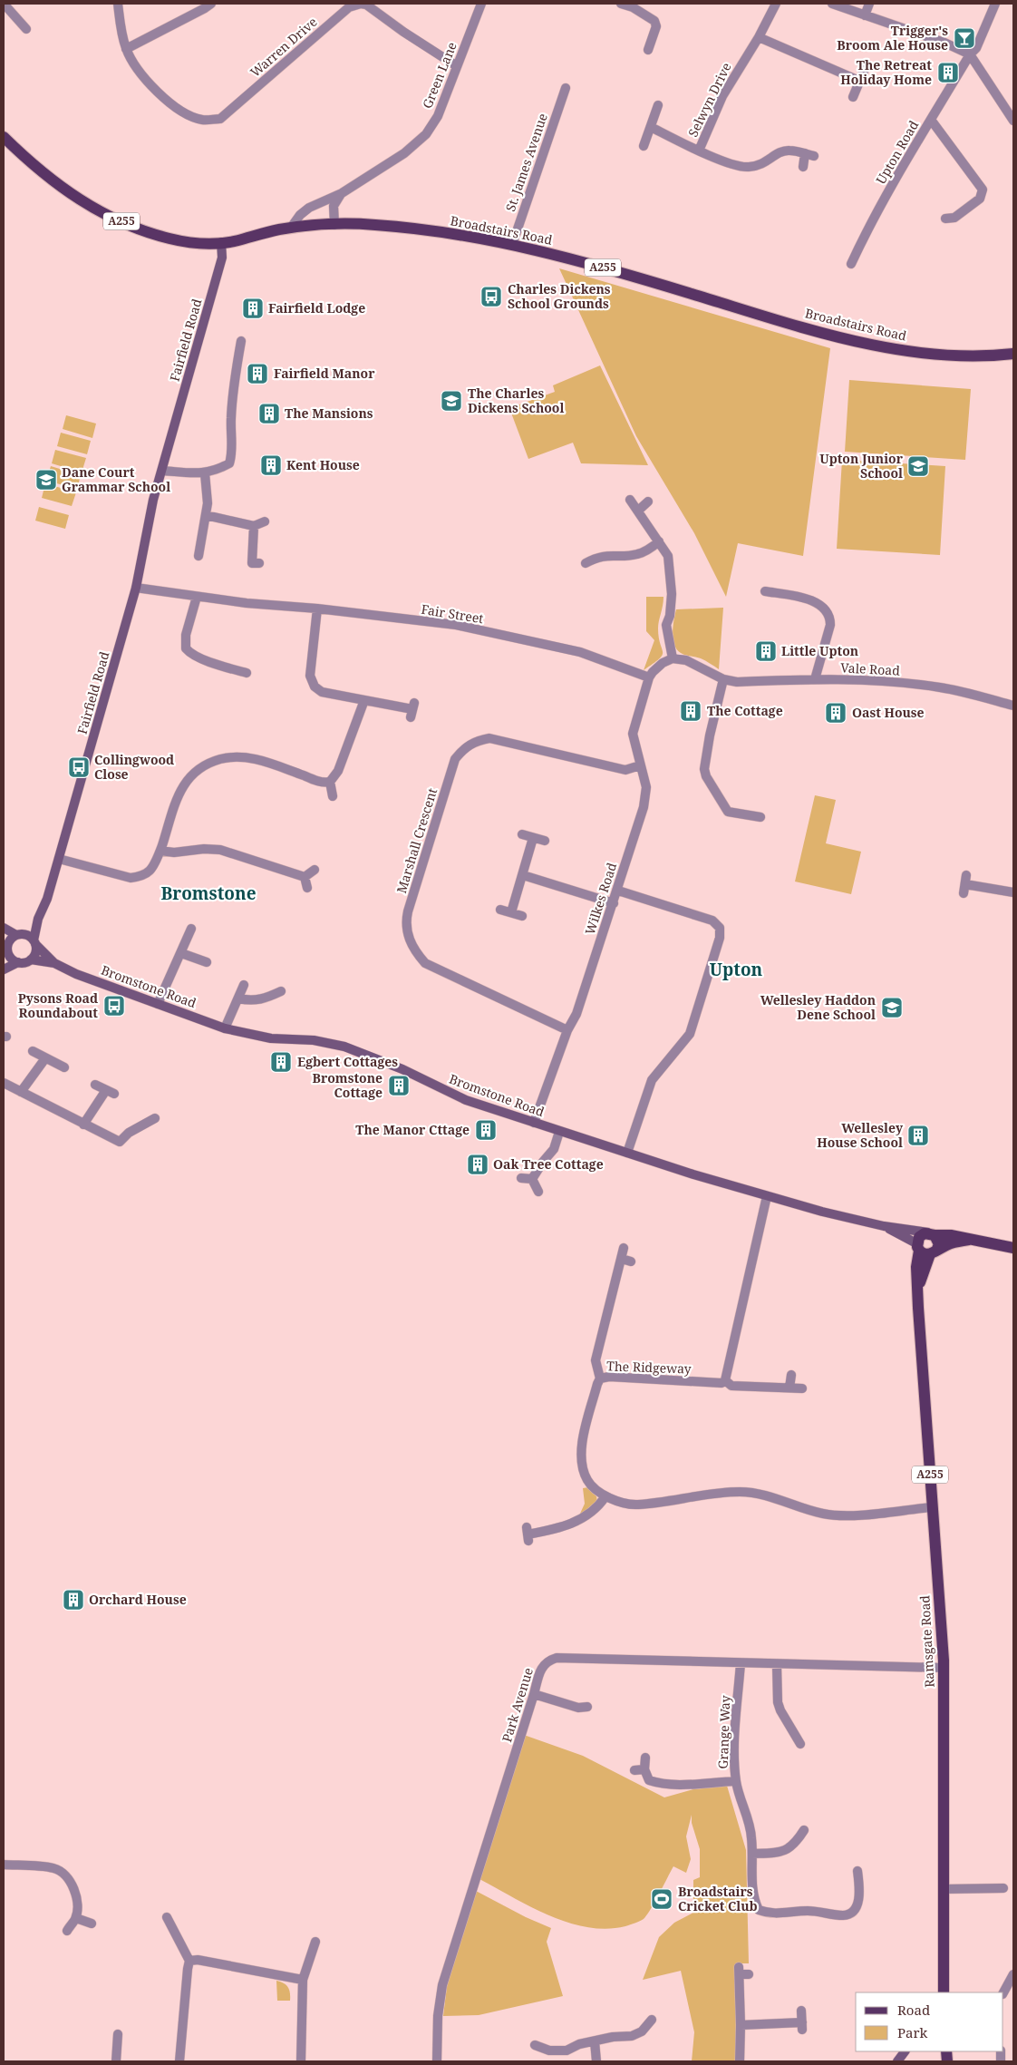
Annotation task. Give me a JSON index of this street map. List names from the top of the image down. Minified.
{"streets":{"main road":["A255","Broadstairs Road","Ramsgate Road"],"street":["Warren Drive","Green Lane","Selwyn Drive","Upton Road","St. James Avenue","Fairfield Road","Fair Street","Vale Road","Marshall Crescent","Wilkes Road","Bromstone Road","The Ridgeway","Park Avenue","Grange Way"]},"crossings":[["Warren Drive","Green Lane"],["Green Lane","Broadstairs Road"],["St. James Avenue","Broadstairs Road"],["A255","Bromstone Road"],["A255","Ramsgate Road"],["Broadstairs Road","Fairfield Road"],["Fairfield Road","Fair Street"],["Fairfield Road","Bromstone Road"],["Fair Street","Wilkes Road"],["Marshall Crescent","Wilkes Road"],["Wilkes Road","Bromstone Road"],["Bromstone Road","Ramsgate Road"],["The Ridgeway","Ramsgate Road"],["Ramsgate Road","Park Avenue"],["Park Avenue","Grange Way"]],"districts":["Bromstone","Upton"],"places":{"bar":["Trigger's Broom Ale House"],"building":["The Retreat Holiday Home","Fairfield Lodge","Fairfield Manor","The Mansions","Kent House","Little Upton","The Cottage","Oast House","Egbert Cottages","Bromstone Cottage","The Manor Cttage","Wellesley House School","Oak Tree Cottage","Orchard House"],"bus stop":["Charles Dickens School Grounds","Collingwood Close","Pysons Road Roundabout"],"school or university":["The Charles Dickens School","Upton Junior School","Dane Court Grammar School","Wellesley Haddon Dene School"],"sports":["Broadstairs Cricket Club"]},"legend":["Road","Park"]}
